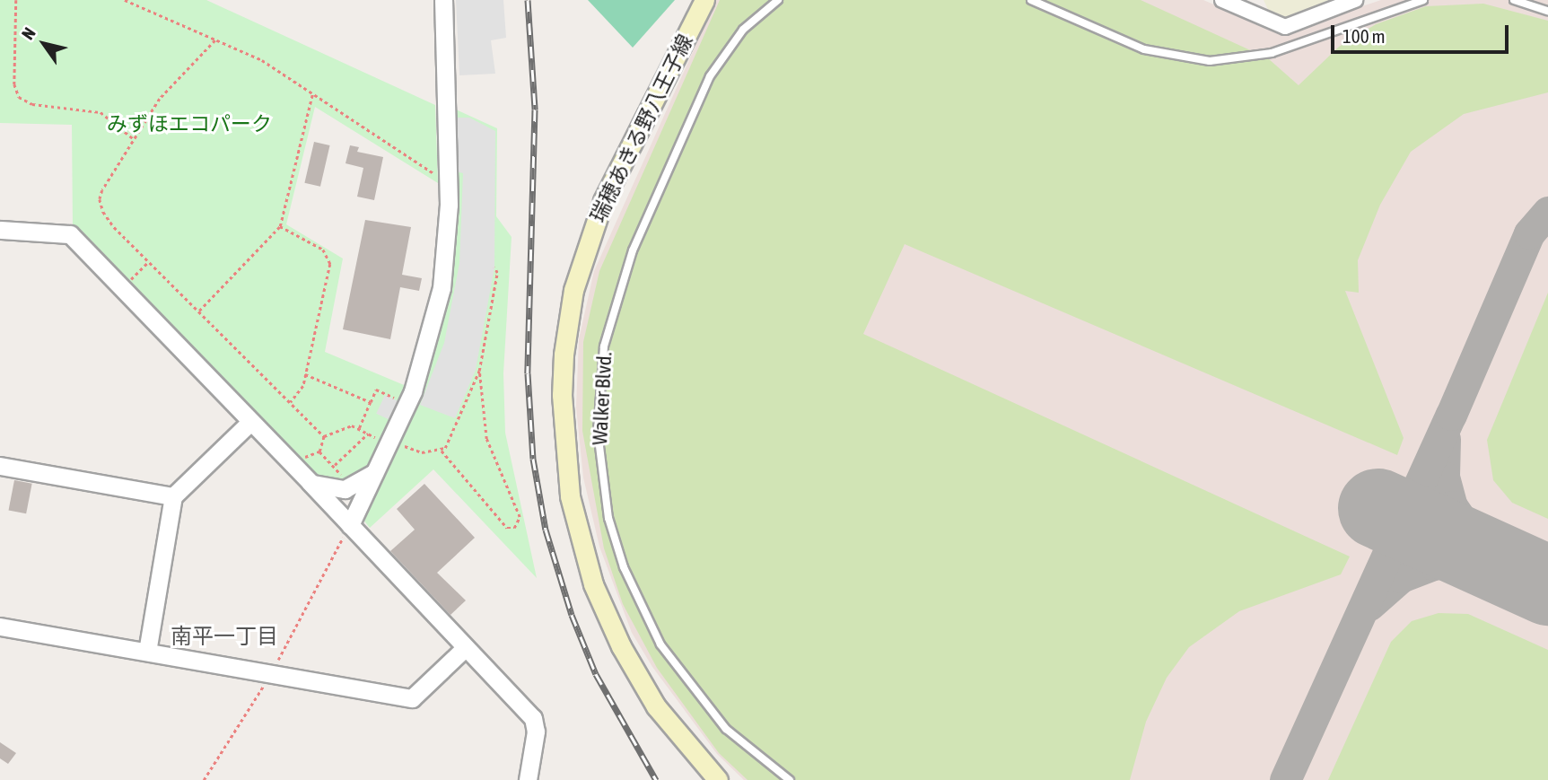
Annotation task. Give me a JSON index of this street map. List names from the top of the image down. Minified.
{"streets":{"main road":["瑞穂あきる野八王子線"],"lane":["Walker Blvd."]},"districts":["南平一丁目"],"parks":["みずほエコパーク"],"scale_bar":"100 m","north":"top left"}
